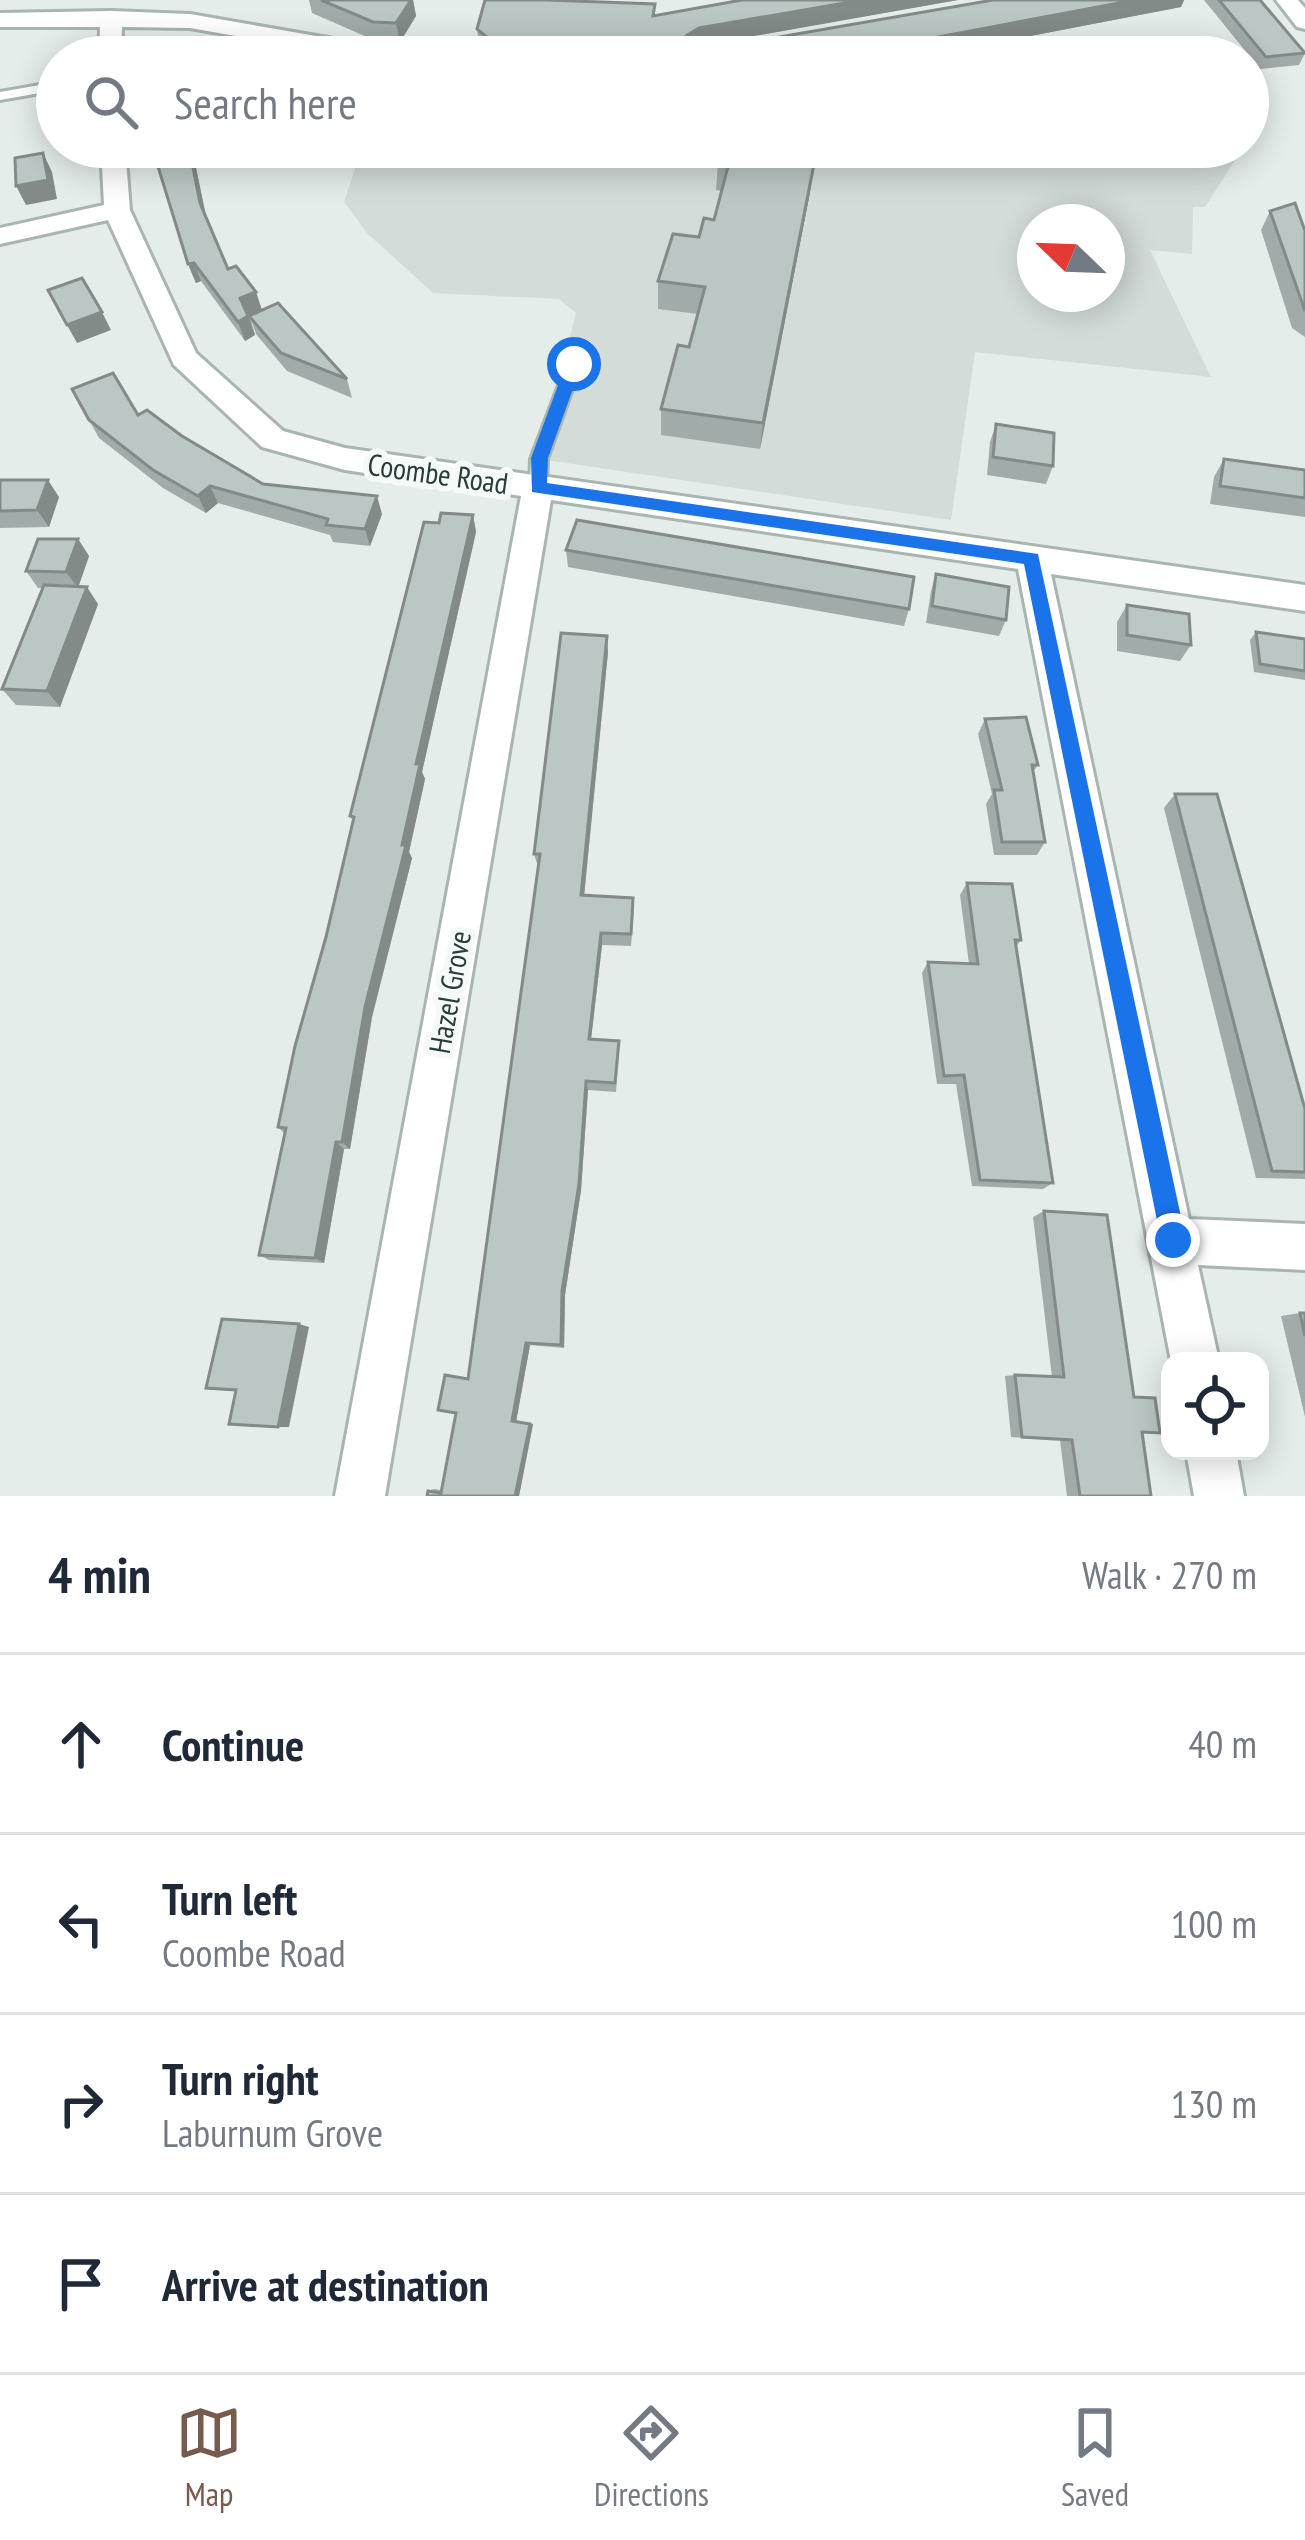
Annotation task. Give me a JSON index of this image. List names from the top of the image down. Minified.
{"streets":{"street":["Coombe Road","Hazel Grove"]},"crossings":[["Coombe Road","Hazel Grove"]],"north":"top left","page":{"search":"Search here","heading":["4 min","Walk · 270 m"],"list":[["Continue","40 m"],["Turn left","Coombe Road","100 m"],["Turn right","Laburnum Grove","130 m"],"Arrive at destination"],"nav":["Map","Directions","Saved"]}}
